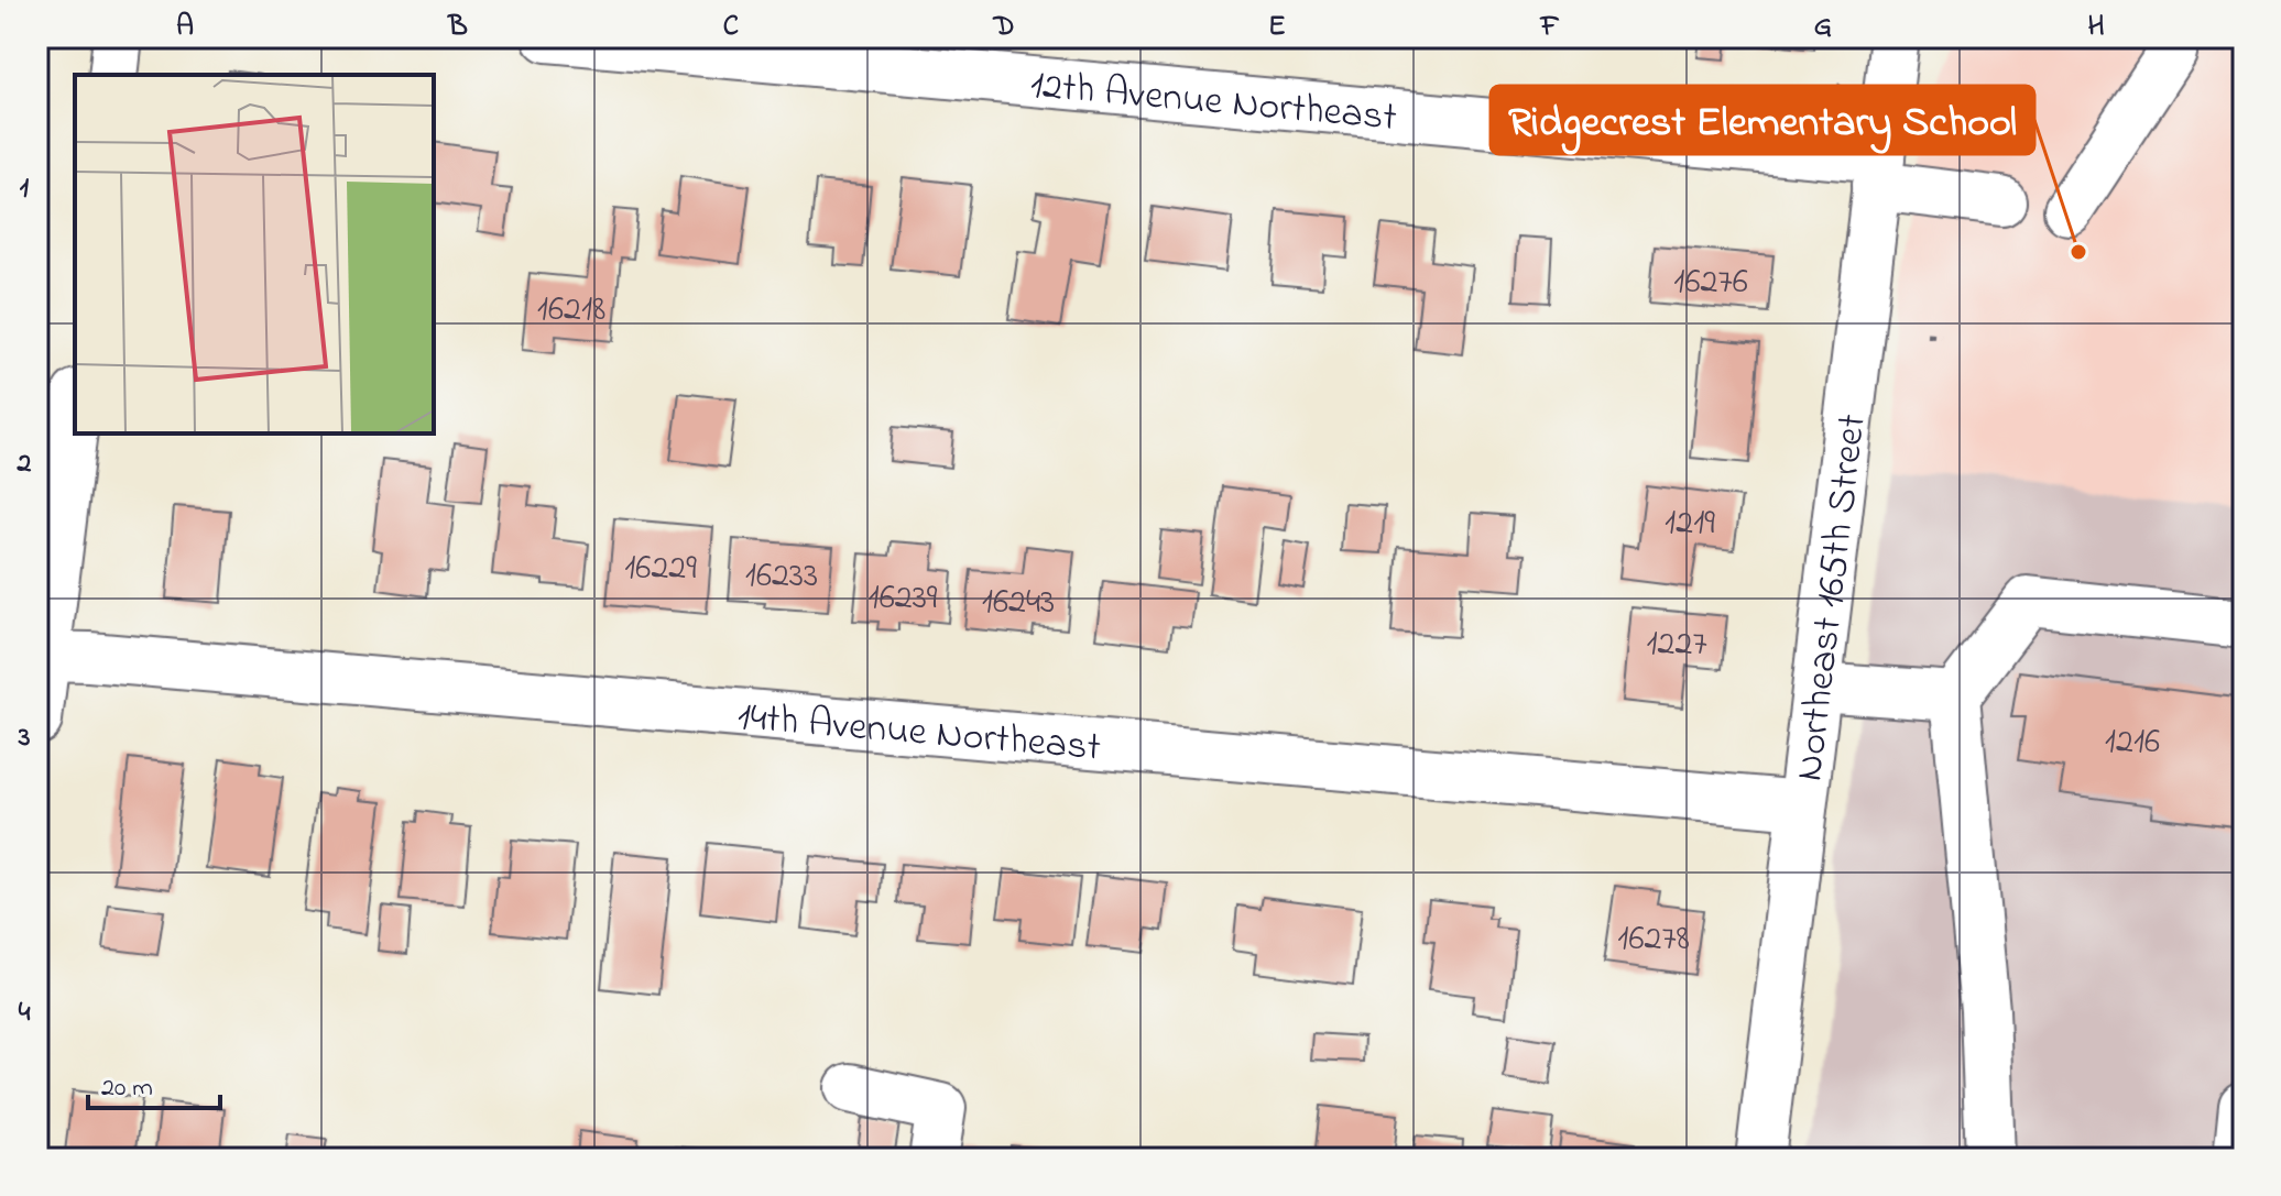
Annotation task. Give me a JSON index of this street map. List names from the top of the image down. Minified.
{"streets":{"street":["12th Avenue Northeast","Northeast 165th Street","14th Avenue Northeast"]},"crossings":[["12th Avenue Northeast","Northeast 165th Street"],["Northeast 165th Street","14th Avenue Northeast"]],"places":["Ridgecrest Elementary School"],"house_numbers":["16276","16218","1219","16229","16233","16239","16243","1227","1216","16278"],"scale_bar":"20 m","grid":{"columns":["A","B","C","D","E","F","G","H"],"rows":["1","2","3","4"]}}
